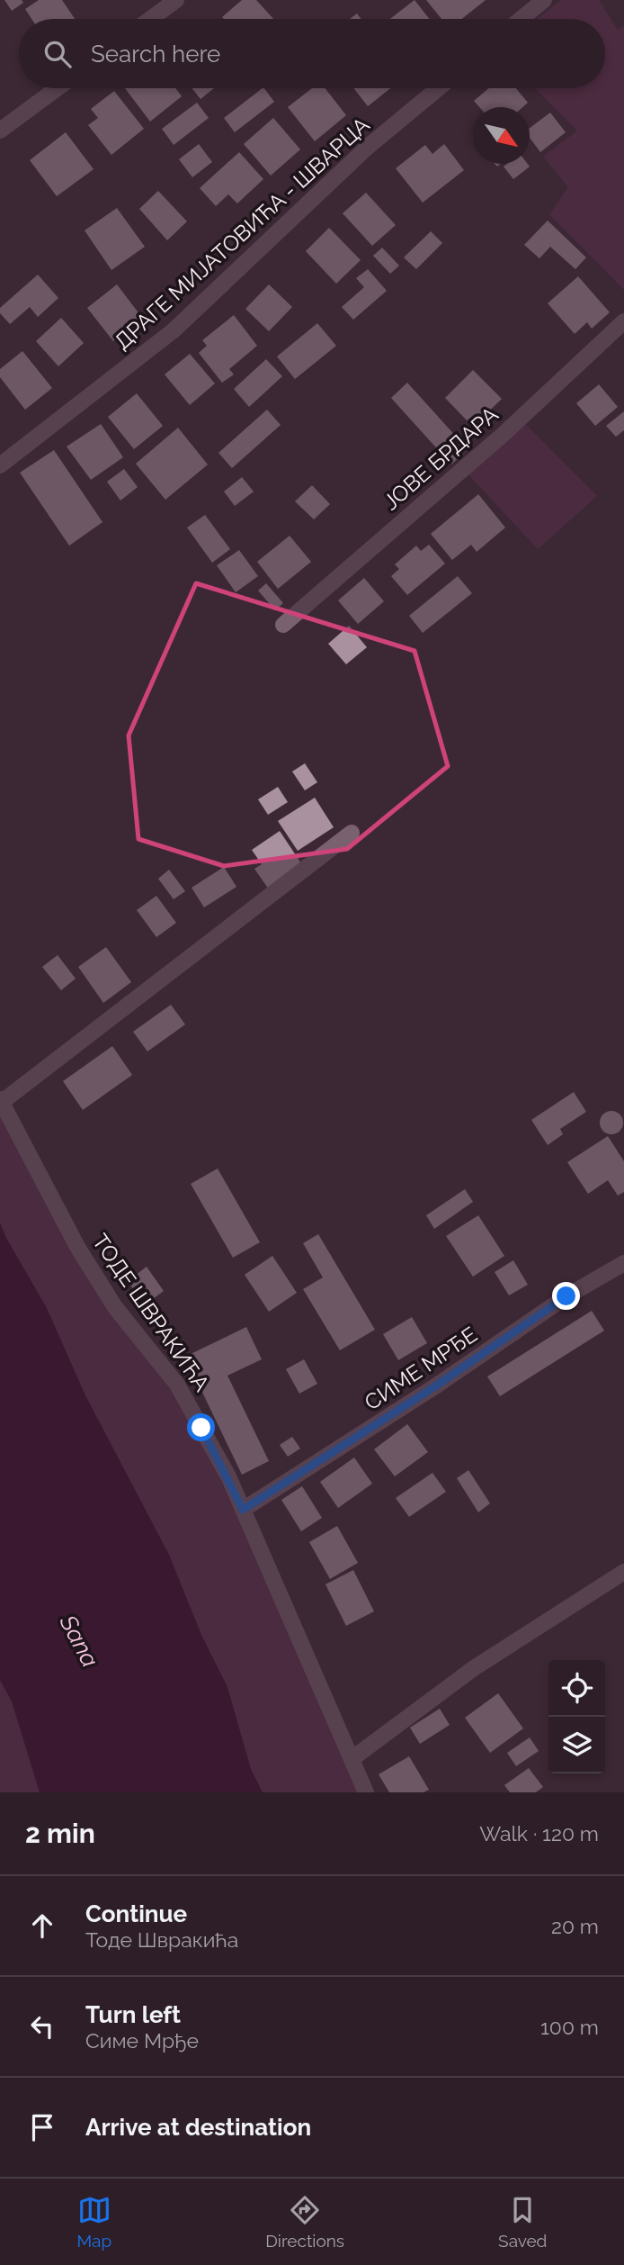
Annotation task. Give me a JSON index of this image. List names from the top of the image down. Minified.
{"streets":{"street":["ДРАГЕ МИЈАТОВИЋА - ШВАРЦА","ЈОВЕ БРДАРА","ТОДЕ ШВРАКИЋА","СИМЕ МРЂЕ"]},"crossings":[["ТОДЕ ШВРАКИЋА","СИМЕ МРЂЕ"]],"water":["Sana"],"north":"bottom right","page":{"search":"Search here","heading":["2 min","Walk · 120 m"],"list":[["Continue","Тоде Швракића","20 m"],["Turn left","Симе Мрђе","100 m"],"Arrive at destination"],"nav":["Map","Directions","Saved"]}}
